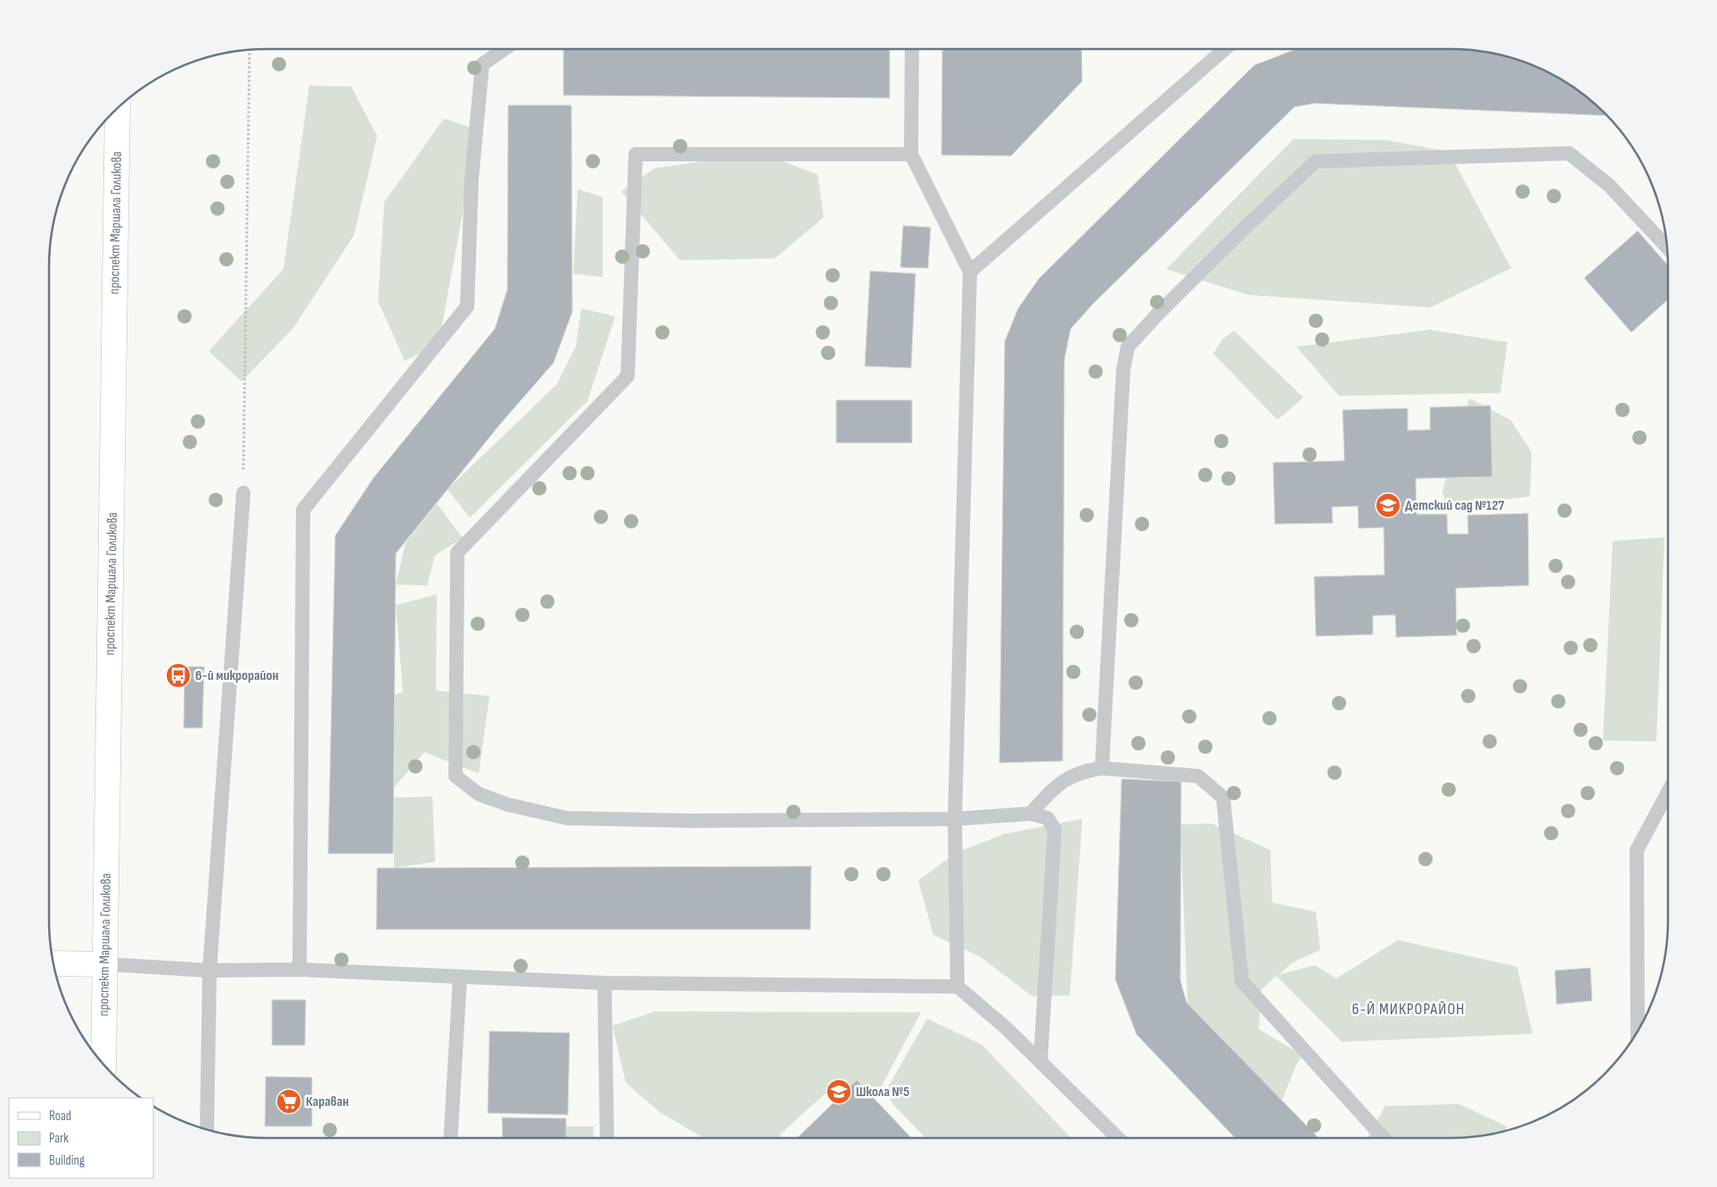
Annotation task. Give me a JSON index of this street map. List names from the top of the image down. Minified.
{"streets":{"main road":["проспект Маршала Голикова"]},"districts":["6-Й МИКРОРАЙОН"],"places":{"school or university":["Детский сад №127","Школа №5"],"bus stop":["6-й микрорайон"],"supermarket":["Караван"]},"legend":["Road","Park","Building"]}
